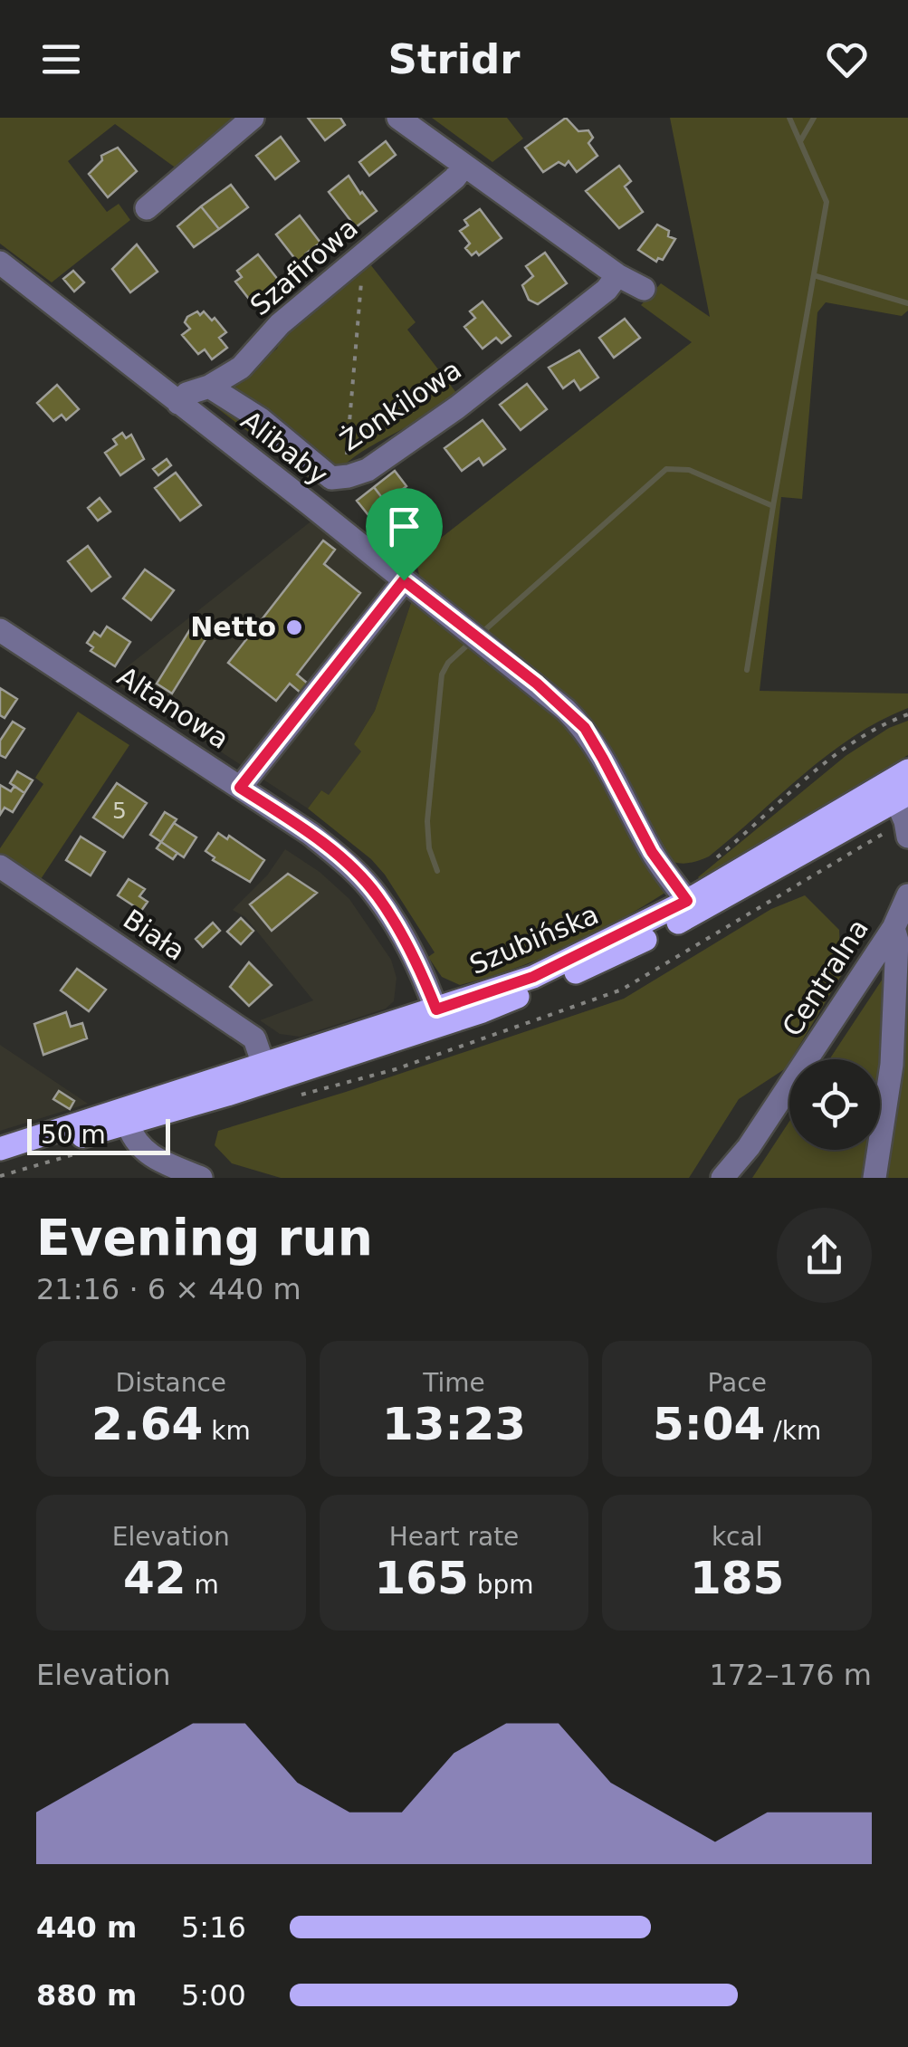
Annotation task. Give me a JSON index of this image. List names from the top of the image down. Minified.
{"streets":{"main road":["Szubińska"],"street":["Szafirowa","Żonkilowa","Alibaby","Altanowa","Biała","Centralna"]},"crossings":[["Szafirowa","Żonkilowa"],["Szafirowa","Alibaby"],["Alibaby","Szubińska"],["Altanowa","Szubińska"],["Biała","Szubińska"]],"places":["Netto"],"house_numbers":["5"],"scale_bar":"50 m","page":{"header":"Stridr","scale":"50 m","heading":["Evening run","21:16 · 6 × 440 m"],"stats":[["Distance","2.64 km"],["Time","13:23"],["Pace","5:04 /km"],["Elevation","42 m"],["Heart rate","165 bpm"],["kcal","185"]],"chart":["Elevation","172–176 m"],"list":[{"name":"440 m","note":"5:16"},{"name":"880 m","note":"5:00"}]}}
